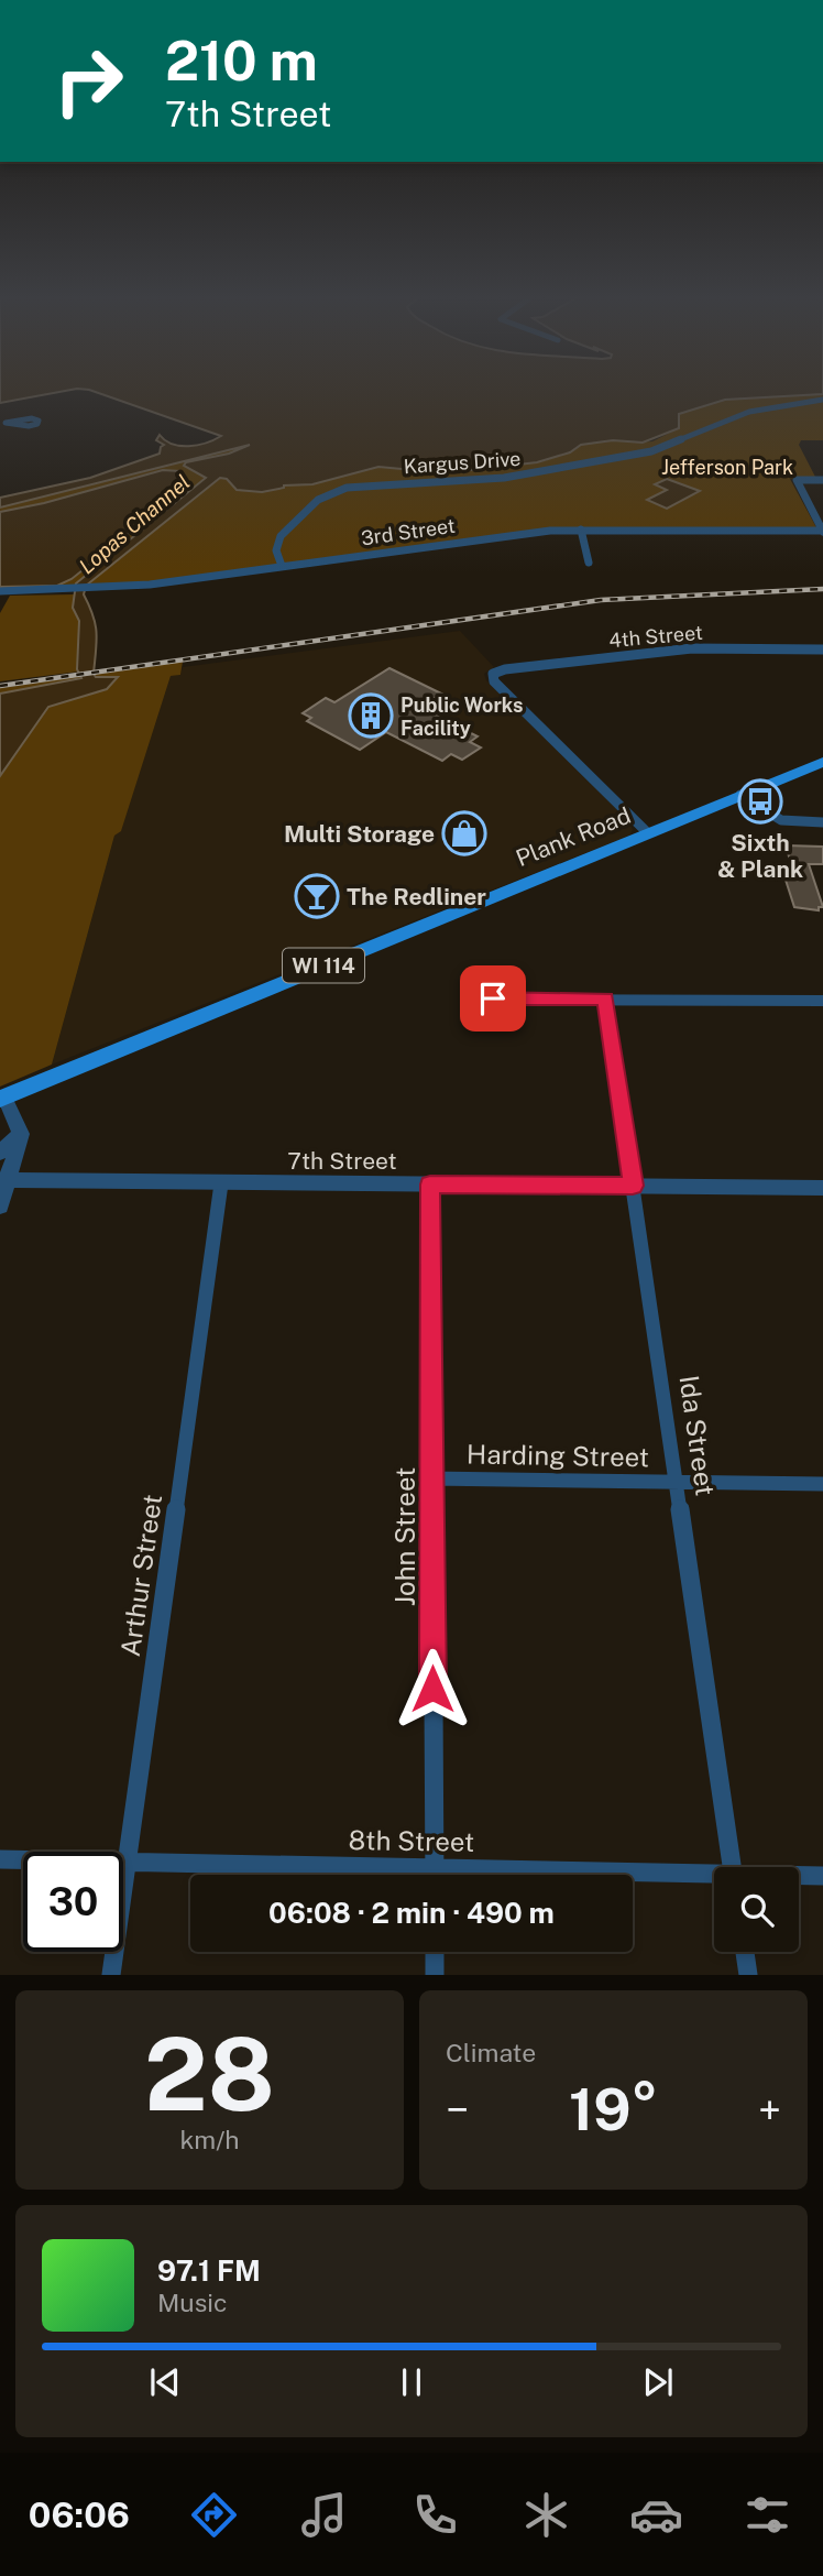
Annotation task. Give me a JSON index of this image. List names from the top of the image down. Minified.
{"streets":{"main road":["Plank Road","WI 114"],"street":["Kargus Drive","3rd Street","4th Street","7th Street","Ida Street","Harding Street","John Street","Arthur Street","8th Street"]},"crossings":[["Kargus Drive","3rd Street"],["4th Street","Plank Road"],["7th Street","Ida Street"],["7th Street","John Street"],["7th Street","Arthur Street"],["Ida Street","Harding Street"],["Harding Street","John Street"],["Arthur Street","8th Street"]],"water":["Lopas Channel"],"parks":["Jefferson Park"],"places":{"building":["Public Works Facility"],"bus stop":["Sixth & Plank"],"shop":["Multi Storage"],"bar":["The Redliner"]},"page":{"turn":["210 m","7th Street"],"limit":"30","trip":"06:08 · 2 min · 490 m","tile":[["28","km/h"],"Climate"],"heat":["−","19°","+"],"song":["97.1 FM","Music"],"tabs":"06:06"}}
